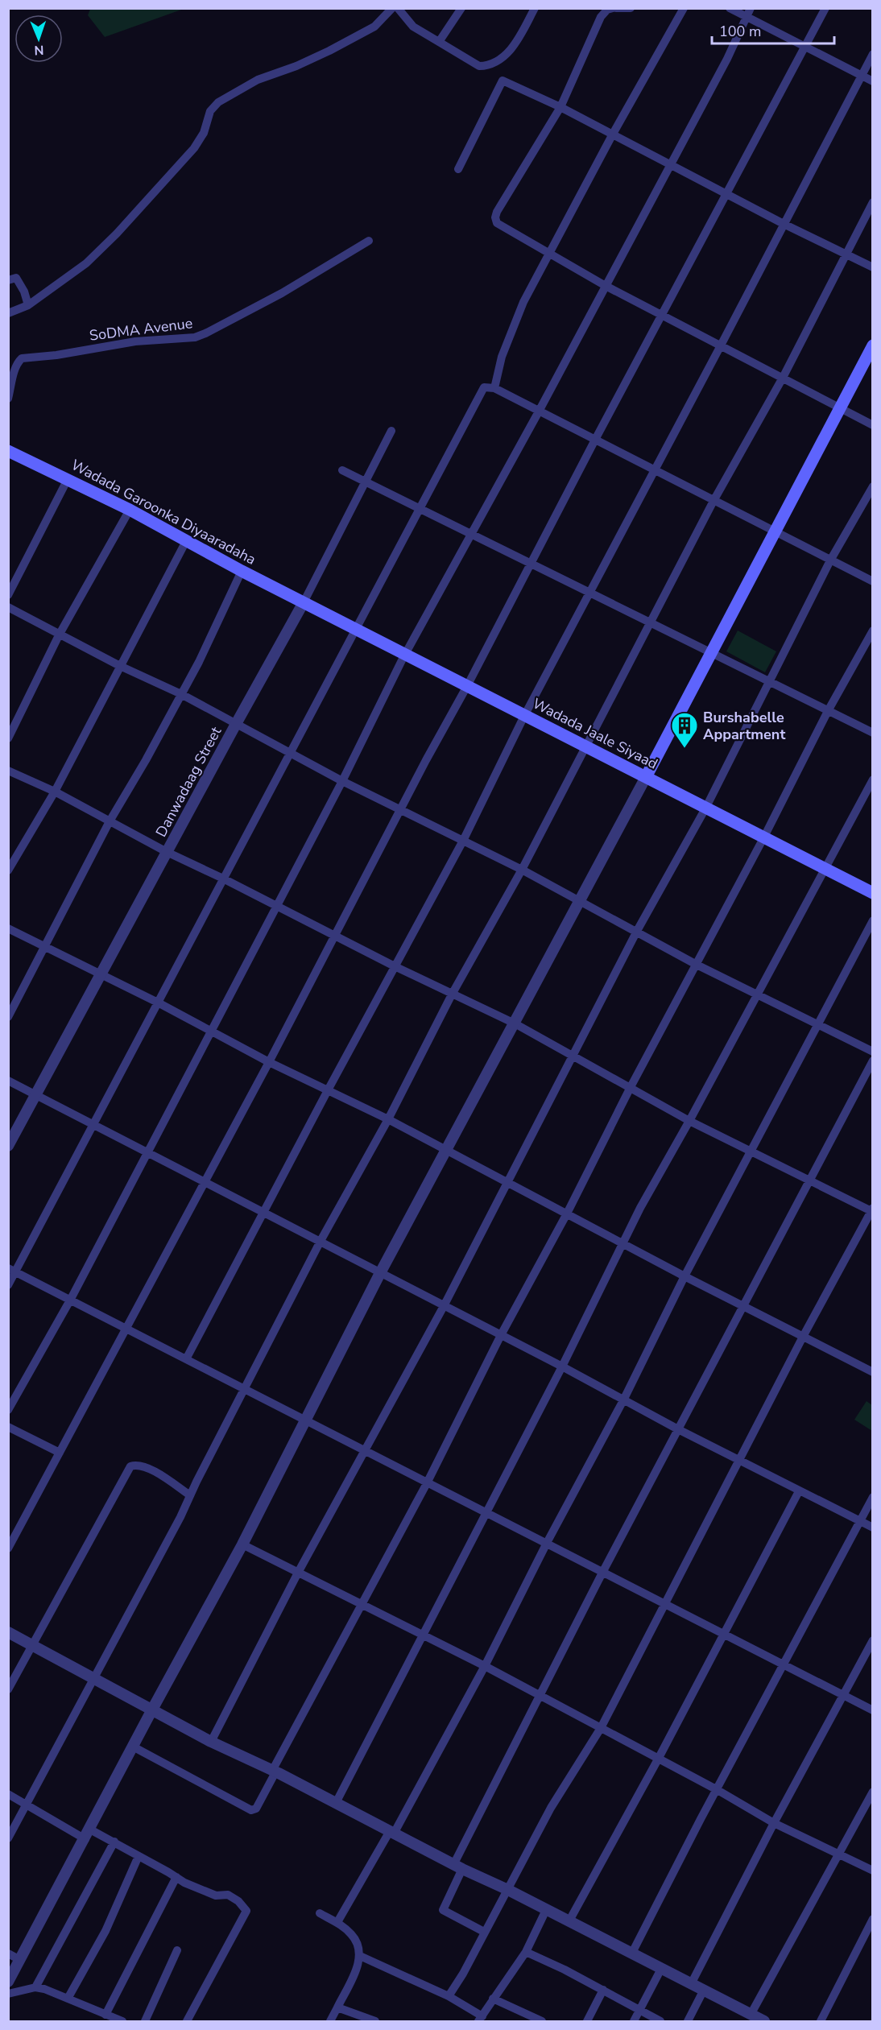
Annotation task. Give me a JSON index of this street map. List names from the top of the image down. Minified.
{"streets":{"main road":["Wadada Garoonka Diyaaradaha","Wadada Jaale Siyaad"],"street":["SoDMA Avenue","Danwadaag Street"]},"crossings":[["Wadada Garoonka Diyaaradaha","Wadada Jaale Siyaad"],["Wadada Garoonka Diyaaradaha","Danwadaag Street"],["Wadada Jaale Siyaad","Danwadaag Street"]],"places":{"building":["Burshabelle Appartment"]},"scale_bar":"100 m","north":"bottom"}
